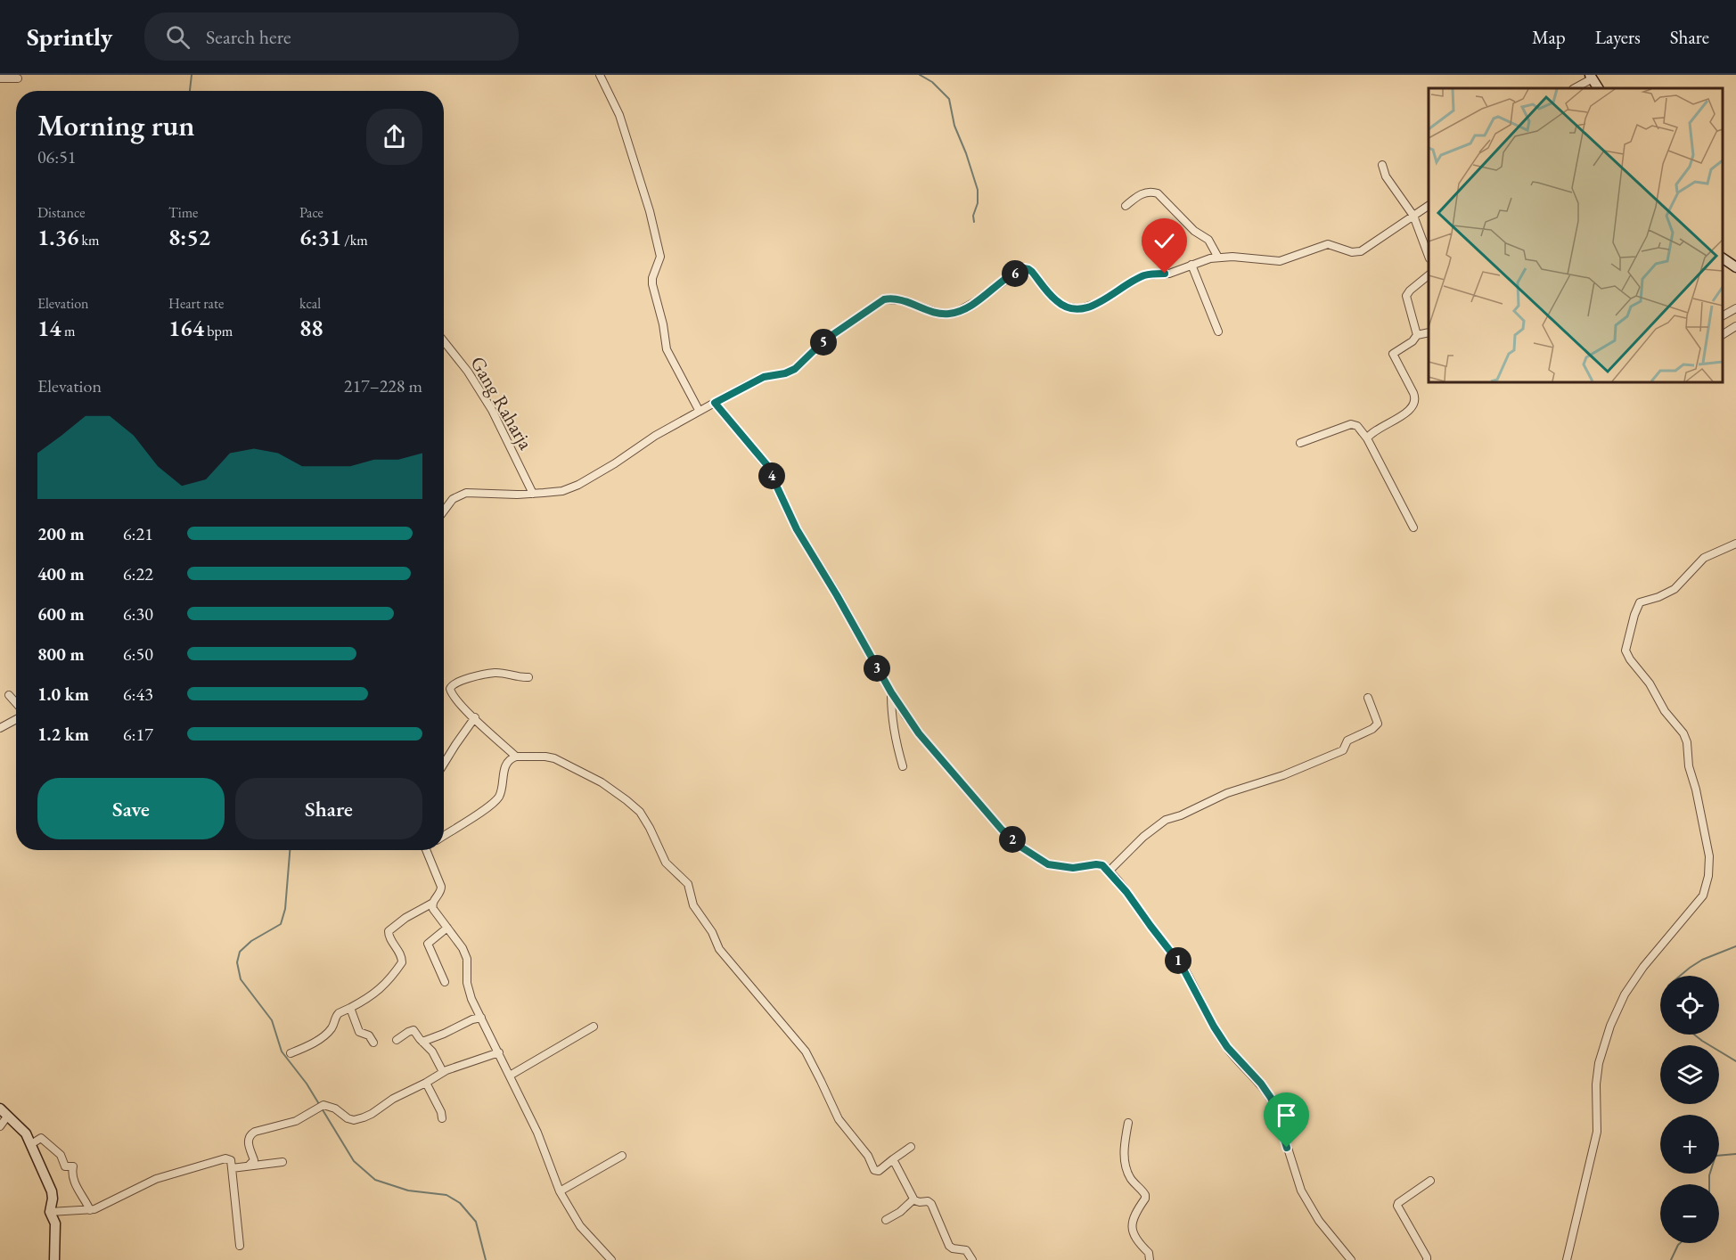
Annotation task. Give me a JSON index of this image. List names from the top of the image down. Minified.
{"streets":{"street":["Gang Raharja"]},"page":{"header":"Sprintly","search":"Search here","nav":["Map","Layers","Share"],"heading":["Morning run","06:51"],"stats":[["Distance","1.36 km"],["Time","8:52"],["Pace","6:31 /km"],["Elevation","14 m"],["Heart rate","164 bpm"],["kcal","88"]],"pins":["6","5","4","3","2","1"],"chart":["Elevation","217–228 m"],"list":[{"name":"200 m","note":"6:21"},{"name":"400 m","note":"6:22"},{"name":"600 m","note":"6:30"},{"name":"800 m","note":"6:50"},{"name":"1.0 km","note":"6:43"},{"name":"1.2 km","note":"6:17"}],"buttons":["Save","Share"],"map_buttons":["+","−"]}}
